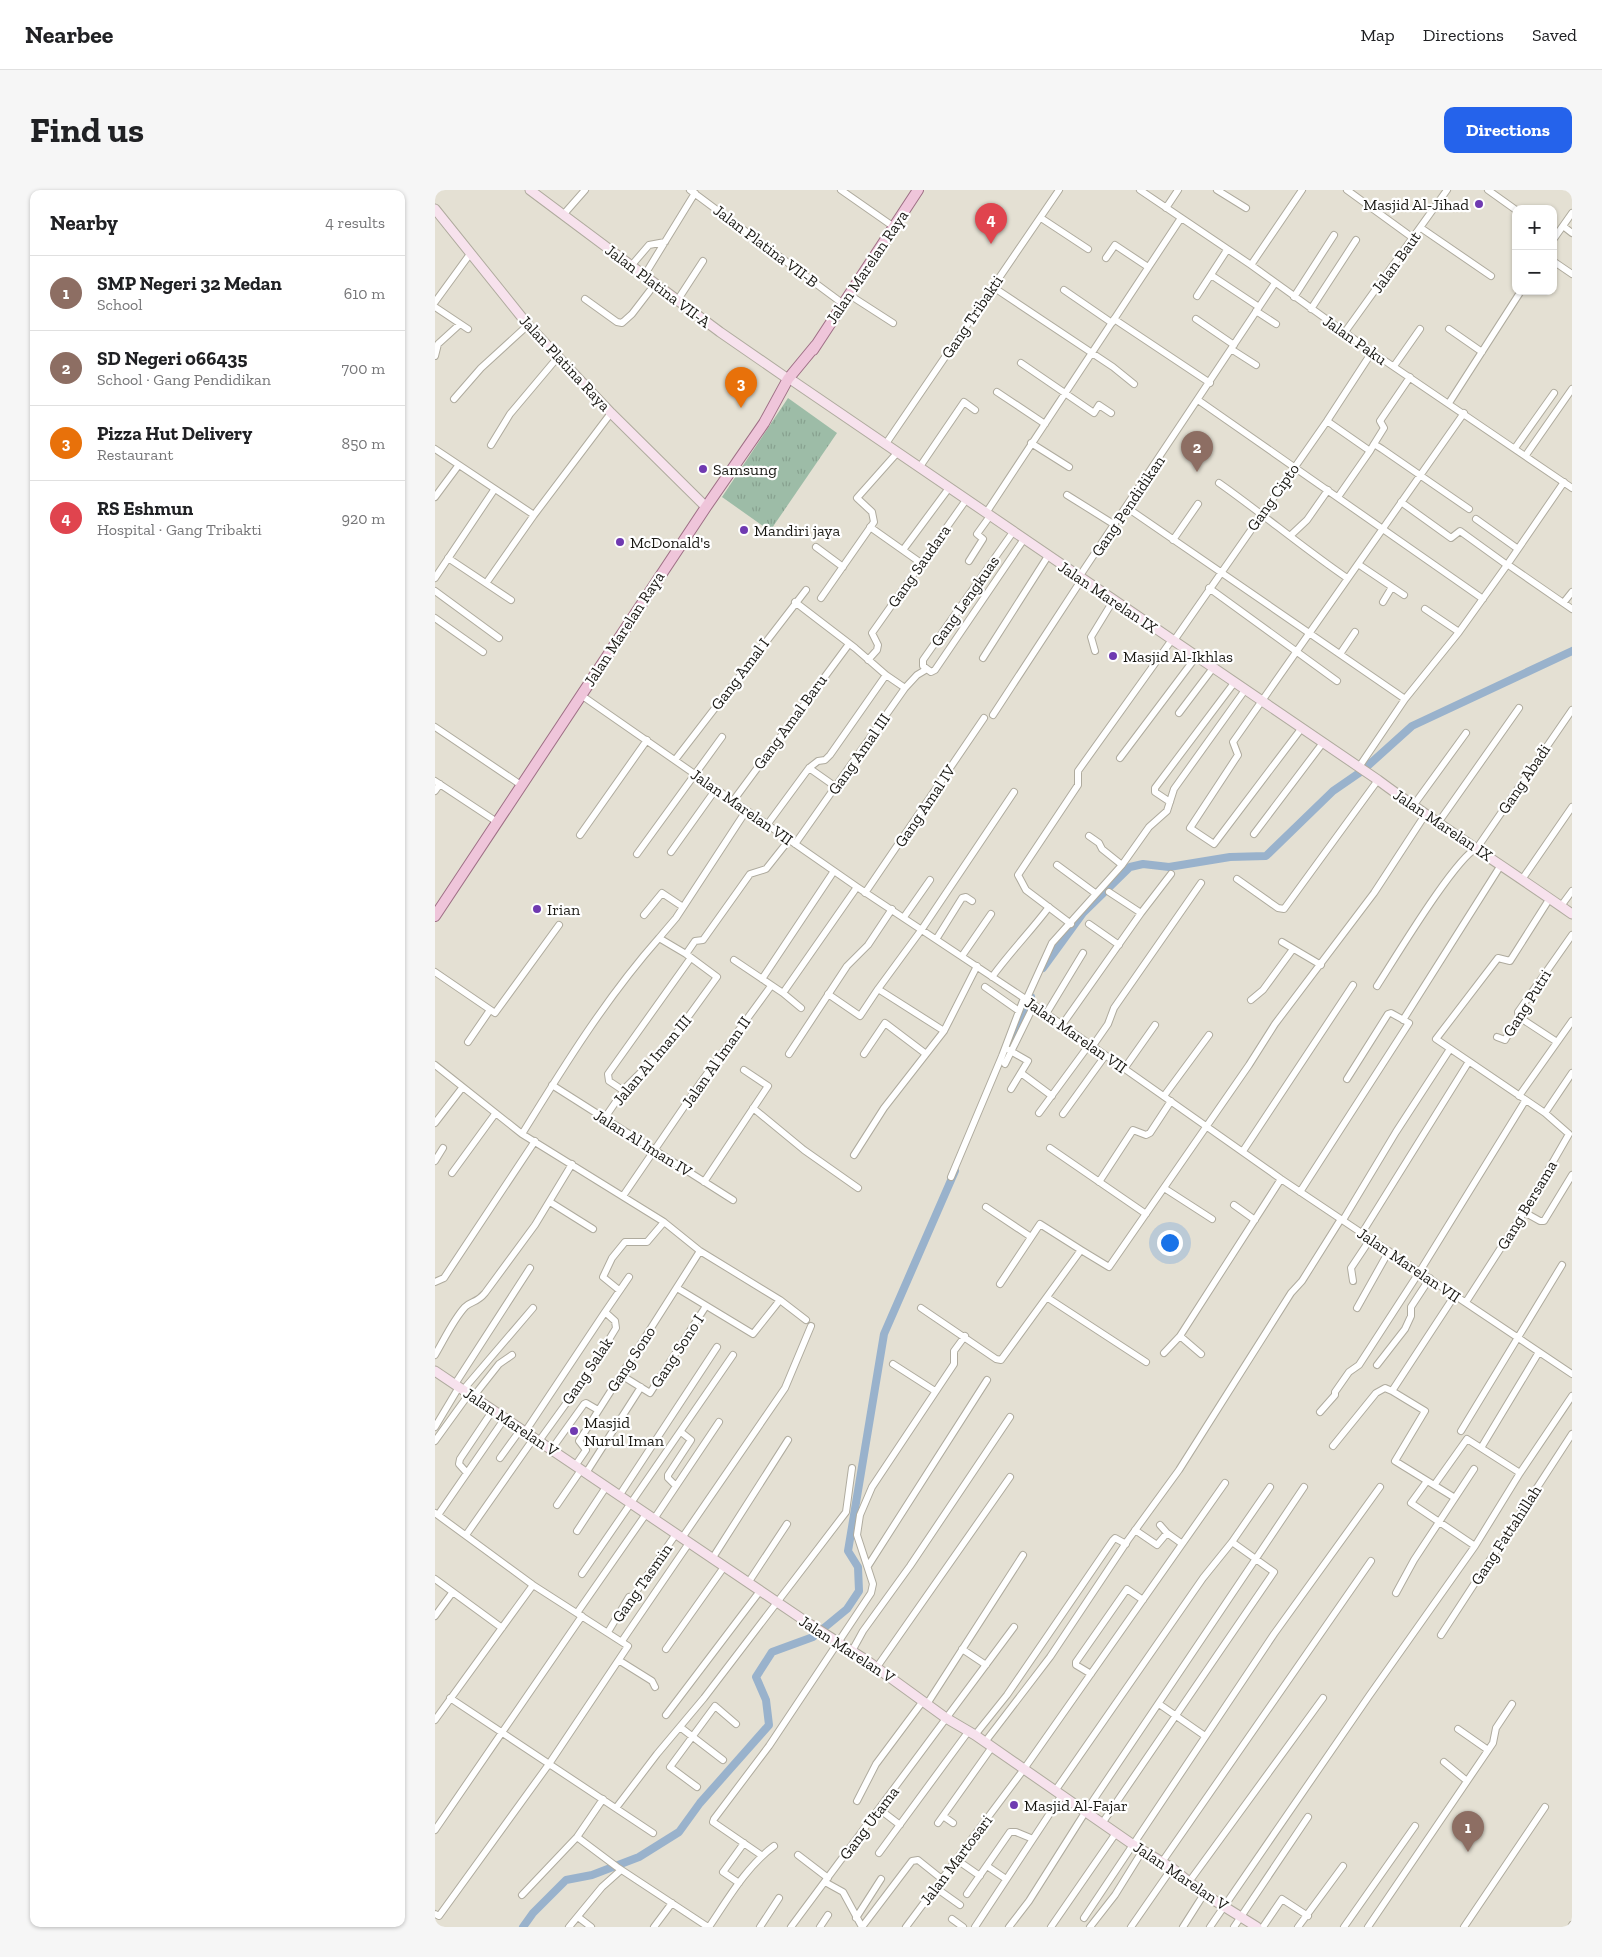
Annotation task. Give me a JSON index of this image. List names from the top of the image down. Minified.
{"streets":{"main road":["Jalan Marelan Raya","Jalan Platina VII-A","Jalan Platina Raya","Jalan Marelan IX","Jalan Marelan V"],"street":["Jalan Platina VII-B","Jalan Baut","Gang Tribakti","Jalan Paku","Gang Cipto","Gang Pendidikan","Gang Saudara","Gang Lengkuas","Gang Amal I","Gang Amal Baru","Gang Amal III","Gang Abadi","Gang Amal IV","Jalan Marelan VII","Gang Putri","Jalan Al Iman III","Jalan Al Iman II","Jalan Al Iman IV","Gang Bersama","Gang Sono I","Gang Sono","Gang Salak","Gang Fattahillah","Gang Tasmin","Gang Utama","Jalan Martosari"]},"crossings":[["Jalan Platina VII-B","Jalan Marelan Raya"],["Jalan Baut","Jalan Paku"],["Jalan Marelan Raya","Jalan Platina VII-A"],["Jalan Marelan Raya","Jalan Platina Raya"],["Jalan Marelan Raya","Jalan Marelan IX"],["Jalan Marelan Raya","Jalan Marelan VII"],["Jalan Platina VII-A","Jalan Marelan IX"],["Gang Tribakti","Jalan Marelan IX"],["Jalan Paku","Gang Cipto"],["Jalan Paku","Gang Pendidikan"],["Gang Cipto","Jalan Marelan IX"],["Gang Pendidikan","Jalan Marelan IX"],["Gang Saudara","Jalan Marelan IX"],["Jalan Marelan IX","Gang Lengkuas"],["Jalan Marelan IX","Gang Amal III"],["Jalan Marelan IX","Gang Abadi"],["Gang Lengkuas","Gang Amal III"],["Gang Amal I","Jalan Marelan VII"],["Gang Amal Baru","Jalan Marelan VII"],["Gang Amal III","Jalan Marelan VII"],["Gang Amal III","Jalan Al Iman III"],["Gang Amal IV","Jalan Marelan VII"],["Jalan Marelan VII","Gang Bersama"],["Jalan Al Iman III","Jalan Al Iman IV"],["Jalan Al Iman II","Jalan Al Iman IV"],["Gang Sono I","Gang Sono"],["Gang Sono","Jalan Marelan V"],["Gang Salak","Jalan Marelan V"],["Jalan Marelan V","Gang Tasmin"],["Jalan Marelan V","Gang Utama"],["Jalan Marelan V","Jalan Martosari"]],"places":["Masjid Al-Jihad","Samsung","Mandiri jaya","McDonald's","Masjid Al-Ikhlas","Irian","Masjid Nurul Iman","Masjid Al-Fajar"],"page":{"header":"Nearbee","nav":["Map","Directions","Saved"],"buttons":"Directions","title":"Find us","heading":["Nearby","4 results"],"pins":["4","3","2","1"],"map_buttons":["+","−"],"list":[{"mark":"1","name":"SMP Negeri 32 Medan","note":"School","value":"610 m"},{"mark":"2","name":"SD Negeri 066435","note":"School · Gang Pendidikan","value":"700 m"},{"mark":"3","name":"Pizza Hut Delivery","note":"Restaurant","value":"850 m"},{"mark":"4","name":"RS Eshmun","note":"Hospital · Gang Tribakti","value":"920 m"}]}}
